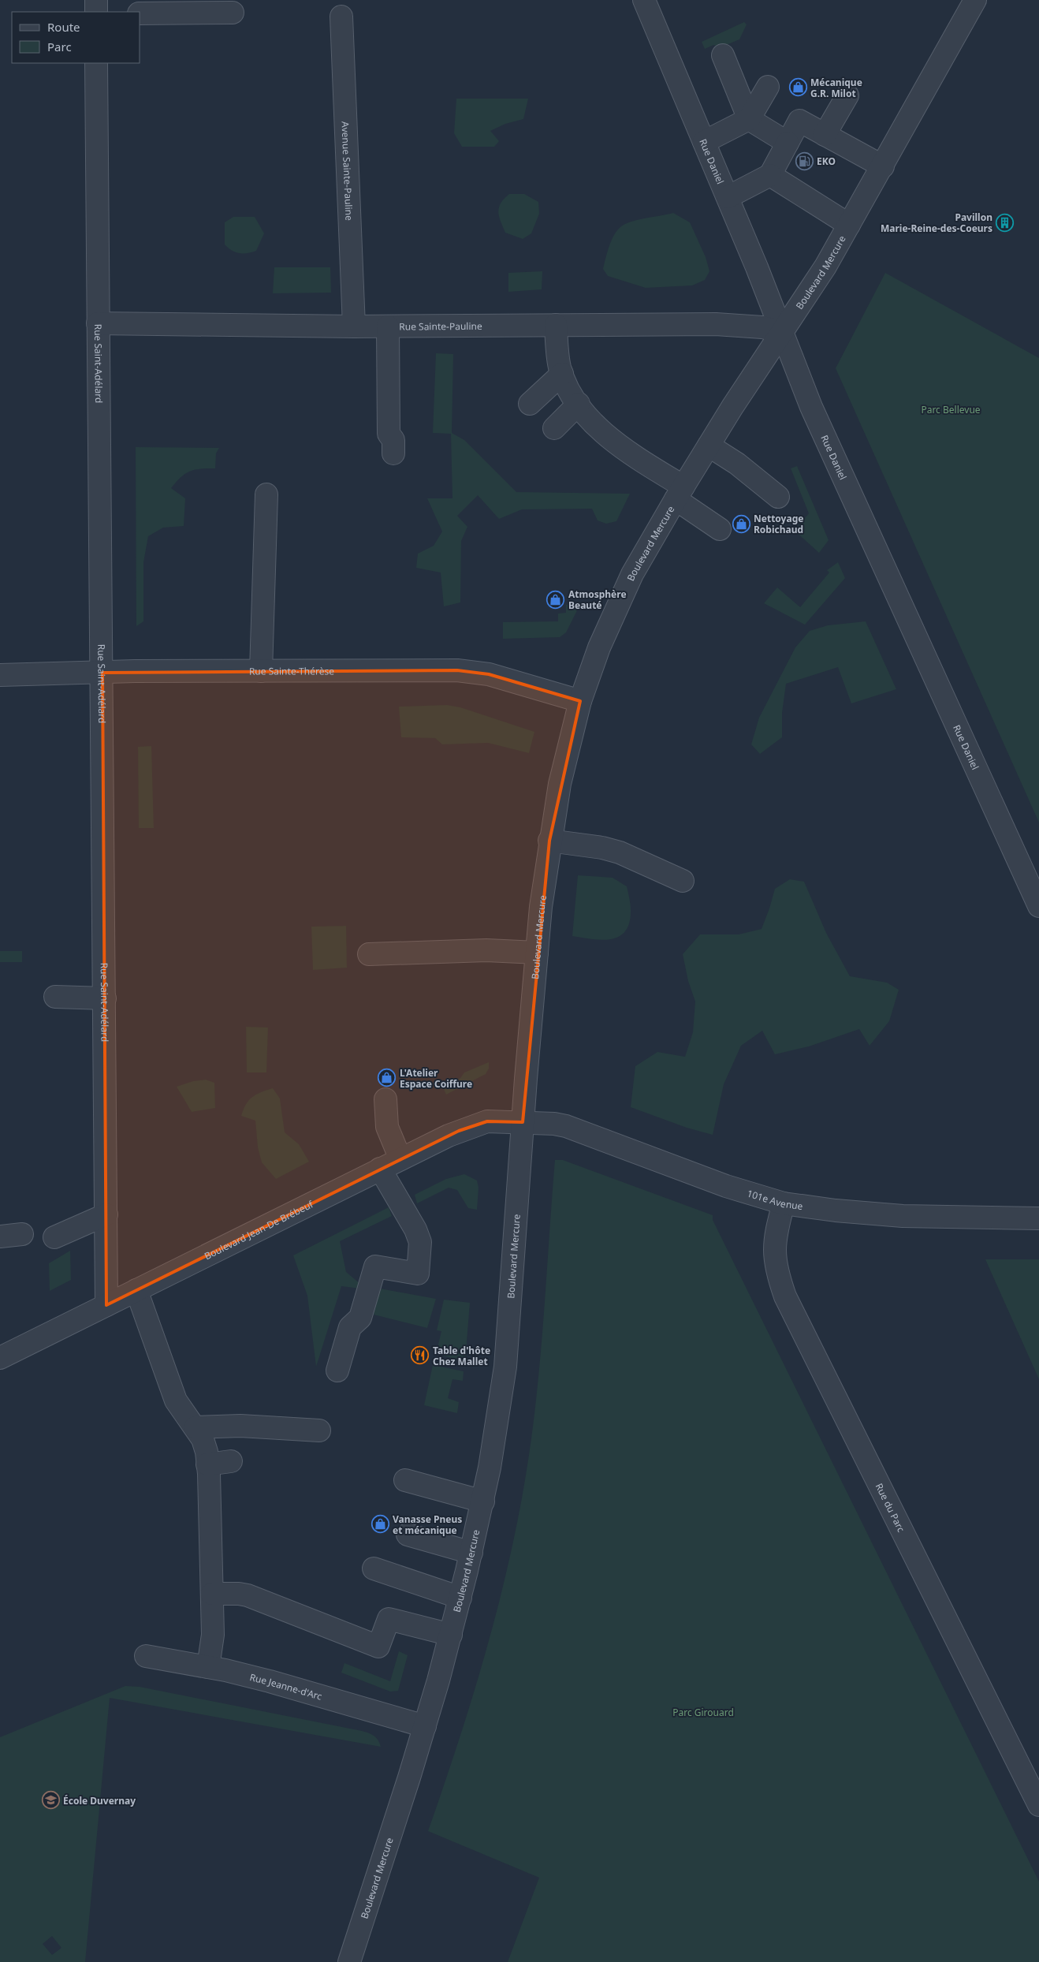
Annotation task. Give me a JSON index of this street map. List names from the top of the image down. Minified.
{"streets":{"street":["Rue Daniel","Avenue Sainte-Pauline","Boulevard Mercure","Rue Sainte-Pauline","Rue Saint-Adélard","Rue Sainte-Thérèse","101e Avenue","Boulevard Jean-De Brébeuf","Rue du Parc","Rue Jeanne-d'Arc"]},"crossings":[["Rue Daniel","Boulevard Mercure"],["Rue Daniel","Rue Sainte-Pauline"],["Avenue Sainte-Pauline","Rue Sainte-Pauline"],["Boulevard Mercure","Rue Sainte-Pauline"],["Boulevard Mercure","Rue Sainte-Thérèse"],["Boulevard Mercure","101e Avenue"],["Boulevard Mercure","Boulevard Jean-De Brébeuf"],["Boulevard Mercure","Rue Jeanne-d'Arc"],["Rue Sainte-Pauline","Rue Saint-Adélard"],["Rue Saint-Adélard","Rue Sainte-Thérèse"],["Rue Saint-Adélard","Boulevard Jean-De Brébeuf"],["101e Avenue","Boulevard Jean-De Brébeuf"],["101e Avenue","Rue du Parc"]],"parks":["Parc Bellevue","Parc Girouard"],"places":{"shop":["Mécanique G.R. Milot","Nettoyage Robichaud","Atmosphère Beauté","L'Atelier Espace Coiffure","Vanasse Pneus et mécanique"],"fuel station":["EKO"],"building":["Pavillon Marie-Reine-des-Coeurs"],"restaurant":["Table d'hôte Chez Mallet"],"school or university":["École Duvernay"]},"legend":["Route","Parc"]}
